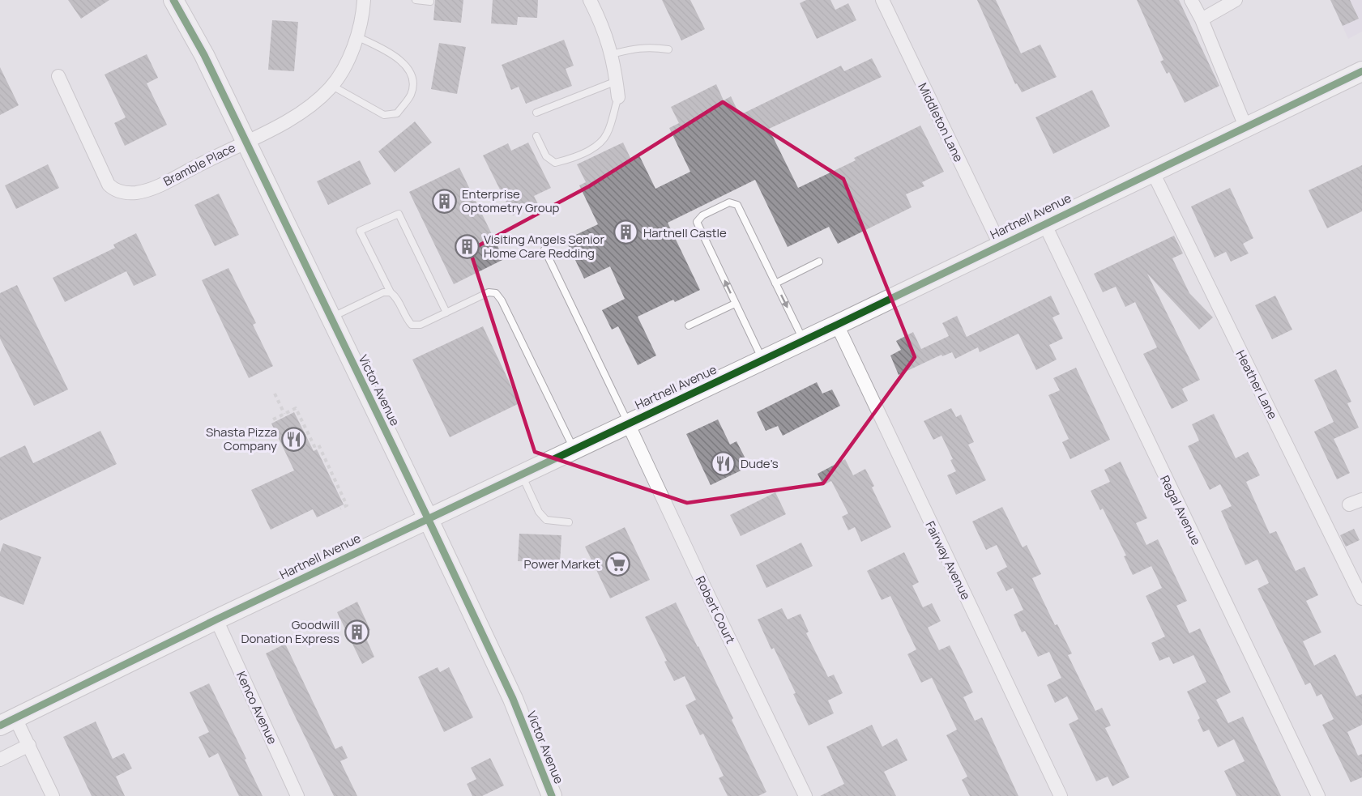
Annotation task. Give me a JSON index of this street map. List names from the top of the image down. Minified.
{"streets":{"main road":["Hartnell Avenue","Victor Avenue"],"street":["Middleton Lane","Bramble Place","Heather Lane","Regal Avenue","Fairway Avenue","Robert Court","Kenco Avenue"]},"crossings":[["Middleton Lane","Hartnell Avenue"],["Bramble Place","Victor Avenue"],["Hartnell Avenue","Heather Lane"],["Hartnell Avenue","Victor Avenue"],["Hartnell Avenue","Regal Avenue"],["Hartnell Avenue","Fairway Avenue"],["Hartnell Avenue","Robert Court"],["Hartnell Avenue","Kenco Avenue"]],"places":{"building":["Enterprise Optometry Group","Hartnell Castle","Visiting Angels Senior Home Care Redding","Goodwill Donation Express"],"restaurant":["Shasta Pizza Company","Dude's"],"supermarket":["Power Market"]}}
